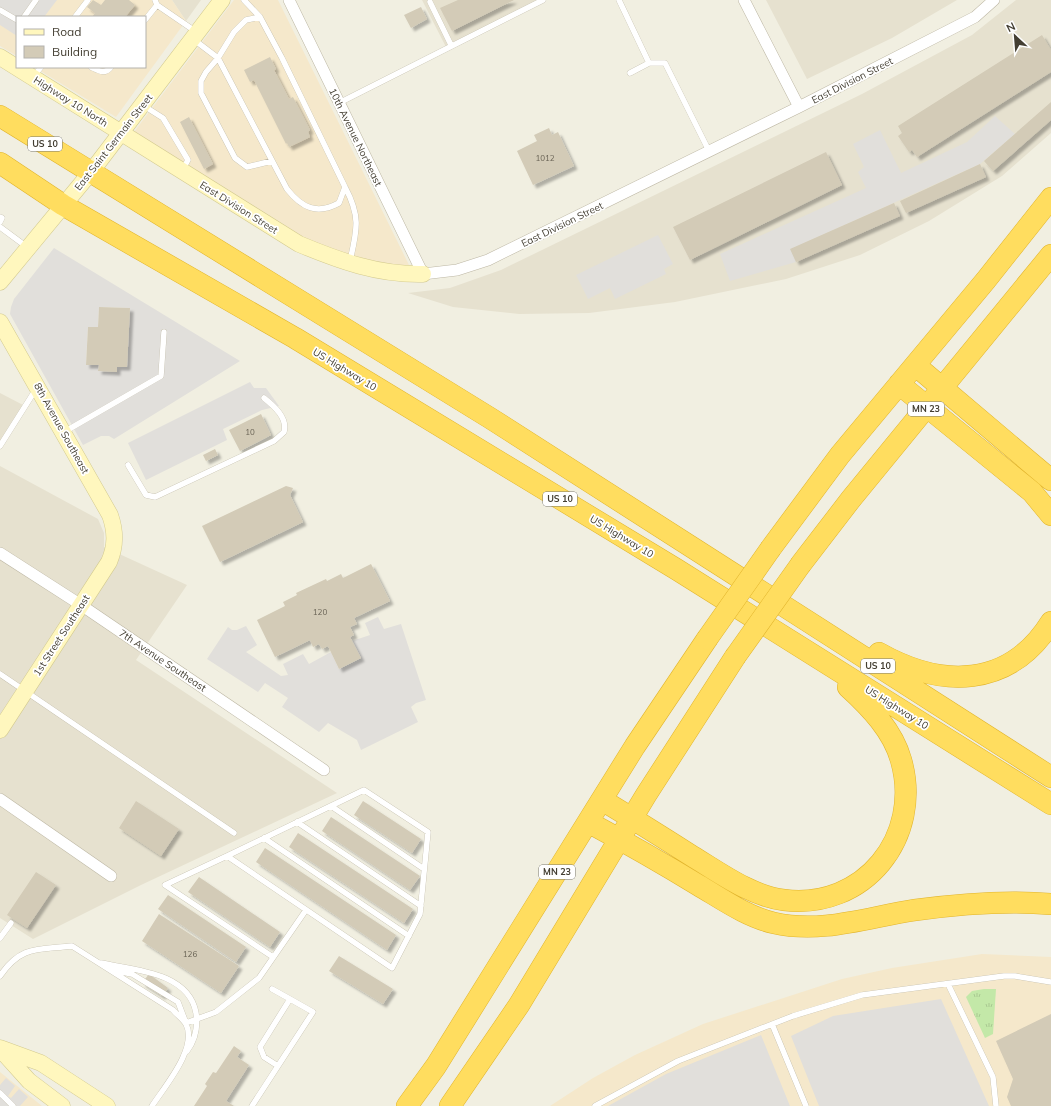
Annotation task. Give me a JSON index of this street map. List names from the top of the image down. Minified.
{"streets":{"highway":["US 10","US Highway 10","MN 23"],"street":["East Division Street","Highway 10 North","10th Avenue Northeast","East Saint Germain Street","8th Avenue Southeast","1st Street Southeast","7th Avenue Southeast"]},"crossings":[["East Division Street","Highway 10 North"],["East Division Street","10th Avenue Northeast"],["East Division Street","East Saint Germain Street"],["Highway 10 North","East Saint Germain Street"],["East Saint Germain Street","US 10"],["East Saint Germain Street","US Highway 10"],["US 10","US Highway 10"],["8th Avenue Southeast","1st Street Southeast"],["1st Street Southeast","7th Avenue Southeast"]],"house_numbers":["1012","10","120","126"],"legend":["Road","Building"],"north":"top left"}
